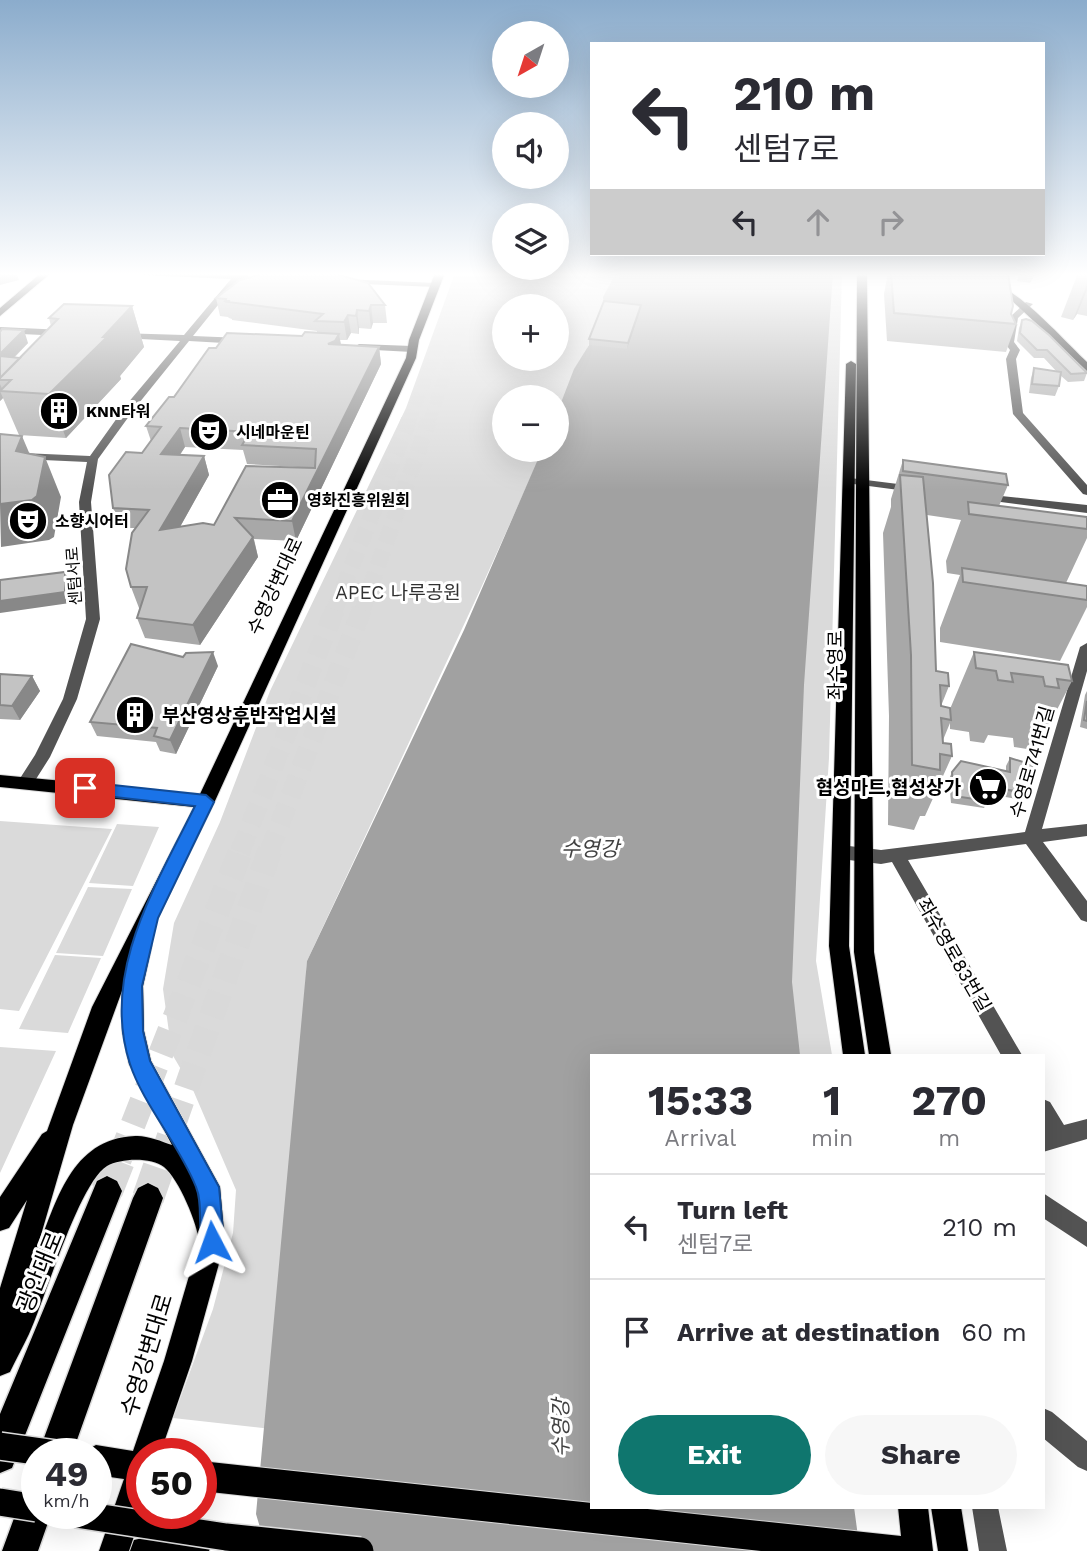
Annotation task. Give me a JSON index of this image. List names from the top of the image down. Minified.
{"streets":{"highway":["광안대로"],"main road":["수영강변대로","좌수영로"],"street":["센텀서로","수영로741번길","좌수영로83번길"]},"water":["수영강"],"parks":["APEC 나루공원"],"places":{"building":["KNN타워","부산영상후반작업시설"],"theatre":["시네마운틴","소향시어터"],"office":["영화진흥위원회"],"supermarket":["협성마트,협성상가"]},"north":"bottom left","page":{"map_buttons":["+","−"],"turn":["210 m","센텀7로"],"eta":["15:33","Arrival","1","min","270","m"],"list":[{"name":"Turn left","note":"센텀7로","value":"210 m"},{"name":"Arrive at destination","value":"60 m"}],"buttons":["Exit","Share"],"speed":"49 km/h","limit":"50"}}
